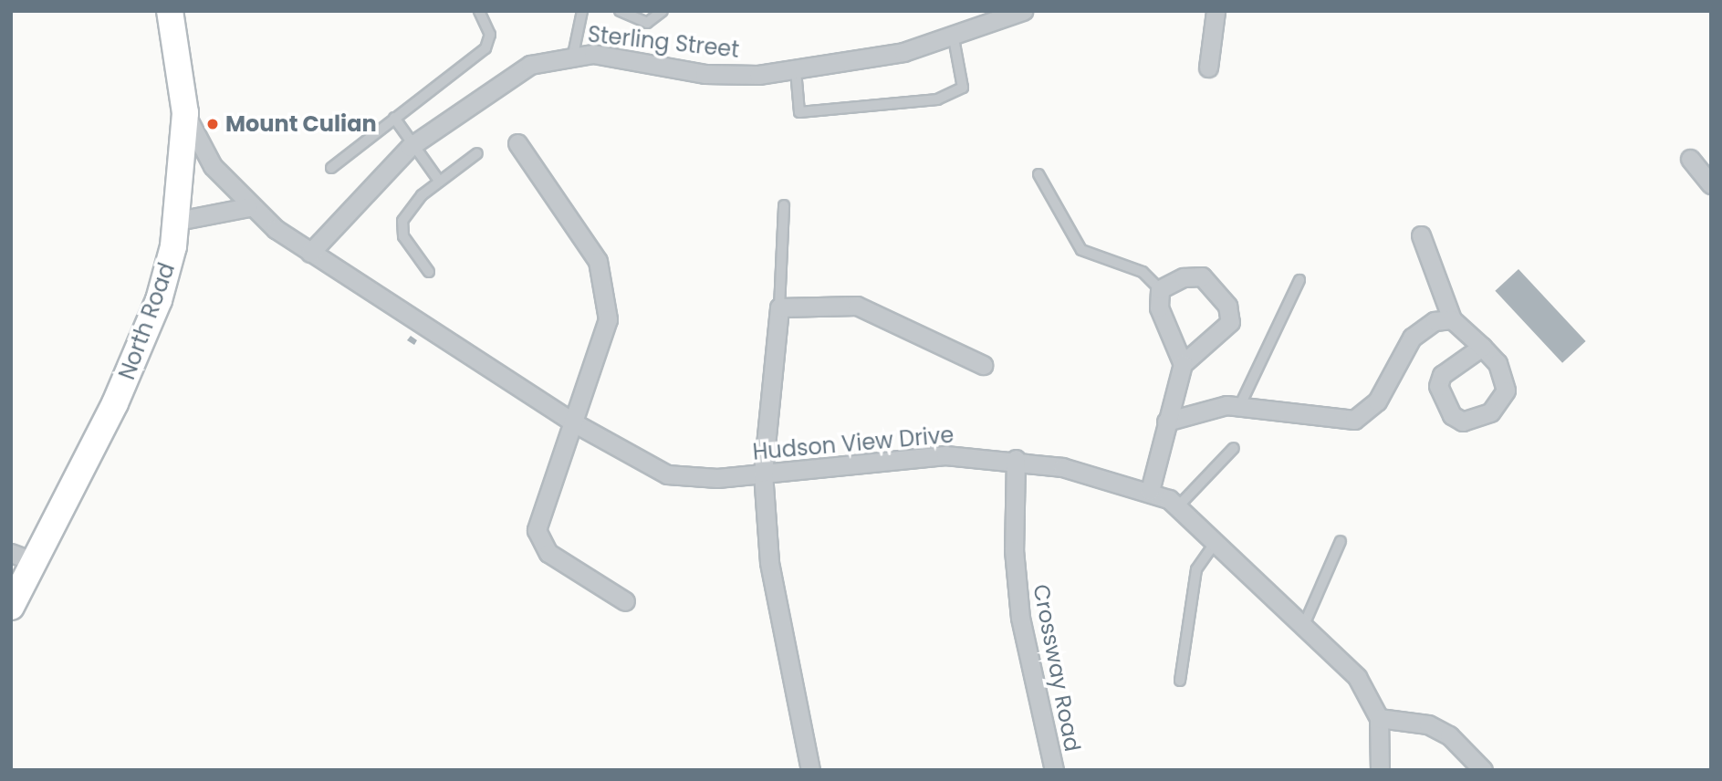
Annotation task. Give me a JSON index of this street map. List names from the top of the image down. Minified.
{"streets":{"main road":["North Road"],"street":["Sterling Street","Hudson View Drive","Crossway Road"]},"crossings":[["North Road","Hudson View Drive"],["Hudson View Drive","Crossway Road"]],"places":["Mount Culian"]}
